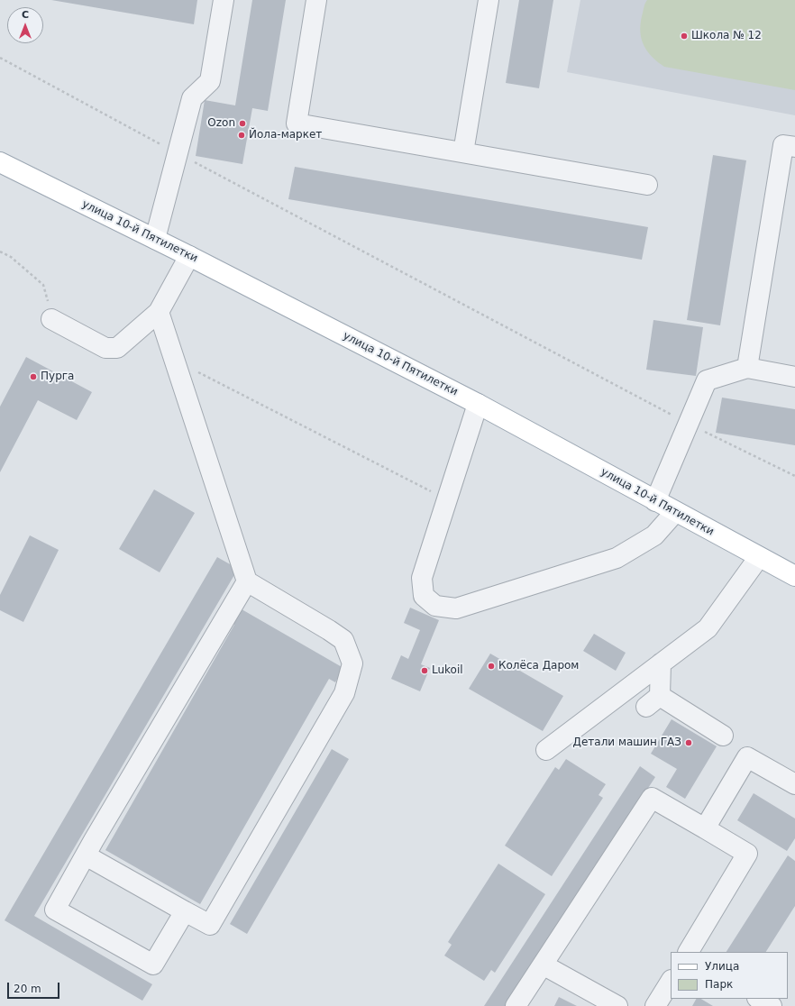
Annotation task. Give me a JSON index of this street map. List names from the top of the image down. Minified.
{"streets":{"main road":["улица 10-й Пятилетки"]},"places":["Школа № 12","Ozon","Йола-маркет","Пурга","Колёса Даром","Lukoil","Детали машин ГАЗ"],"legend":["Улица","Парк"],"scale_bar":"20 m","north":"top"}
